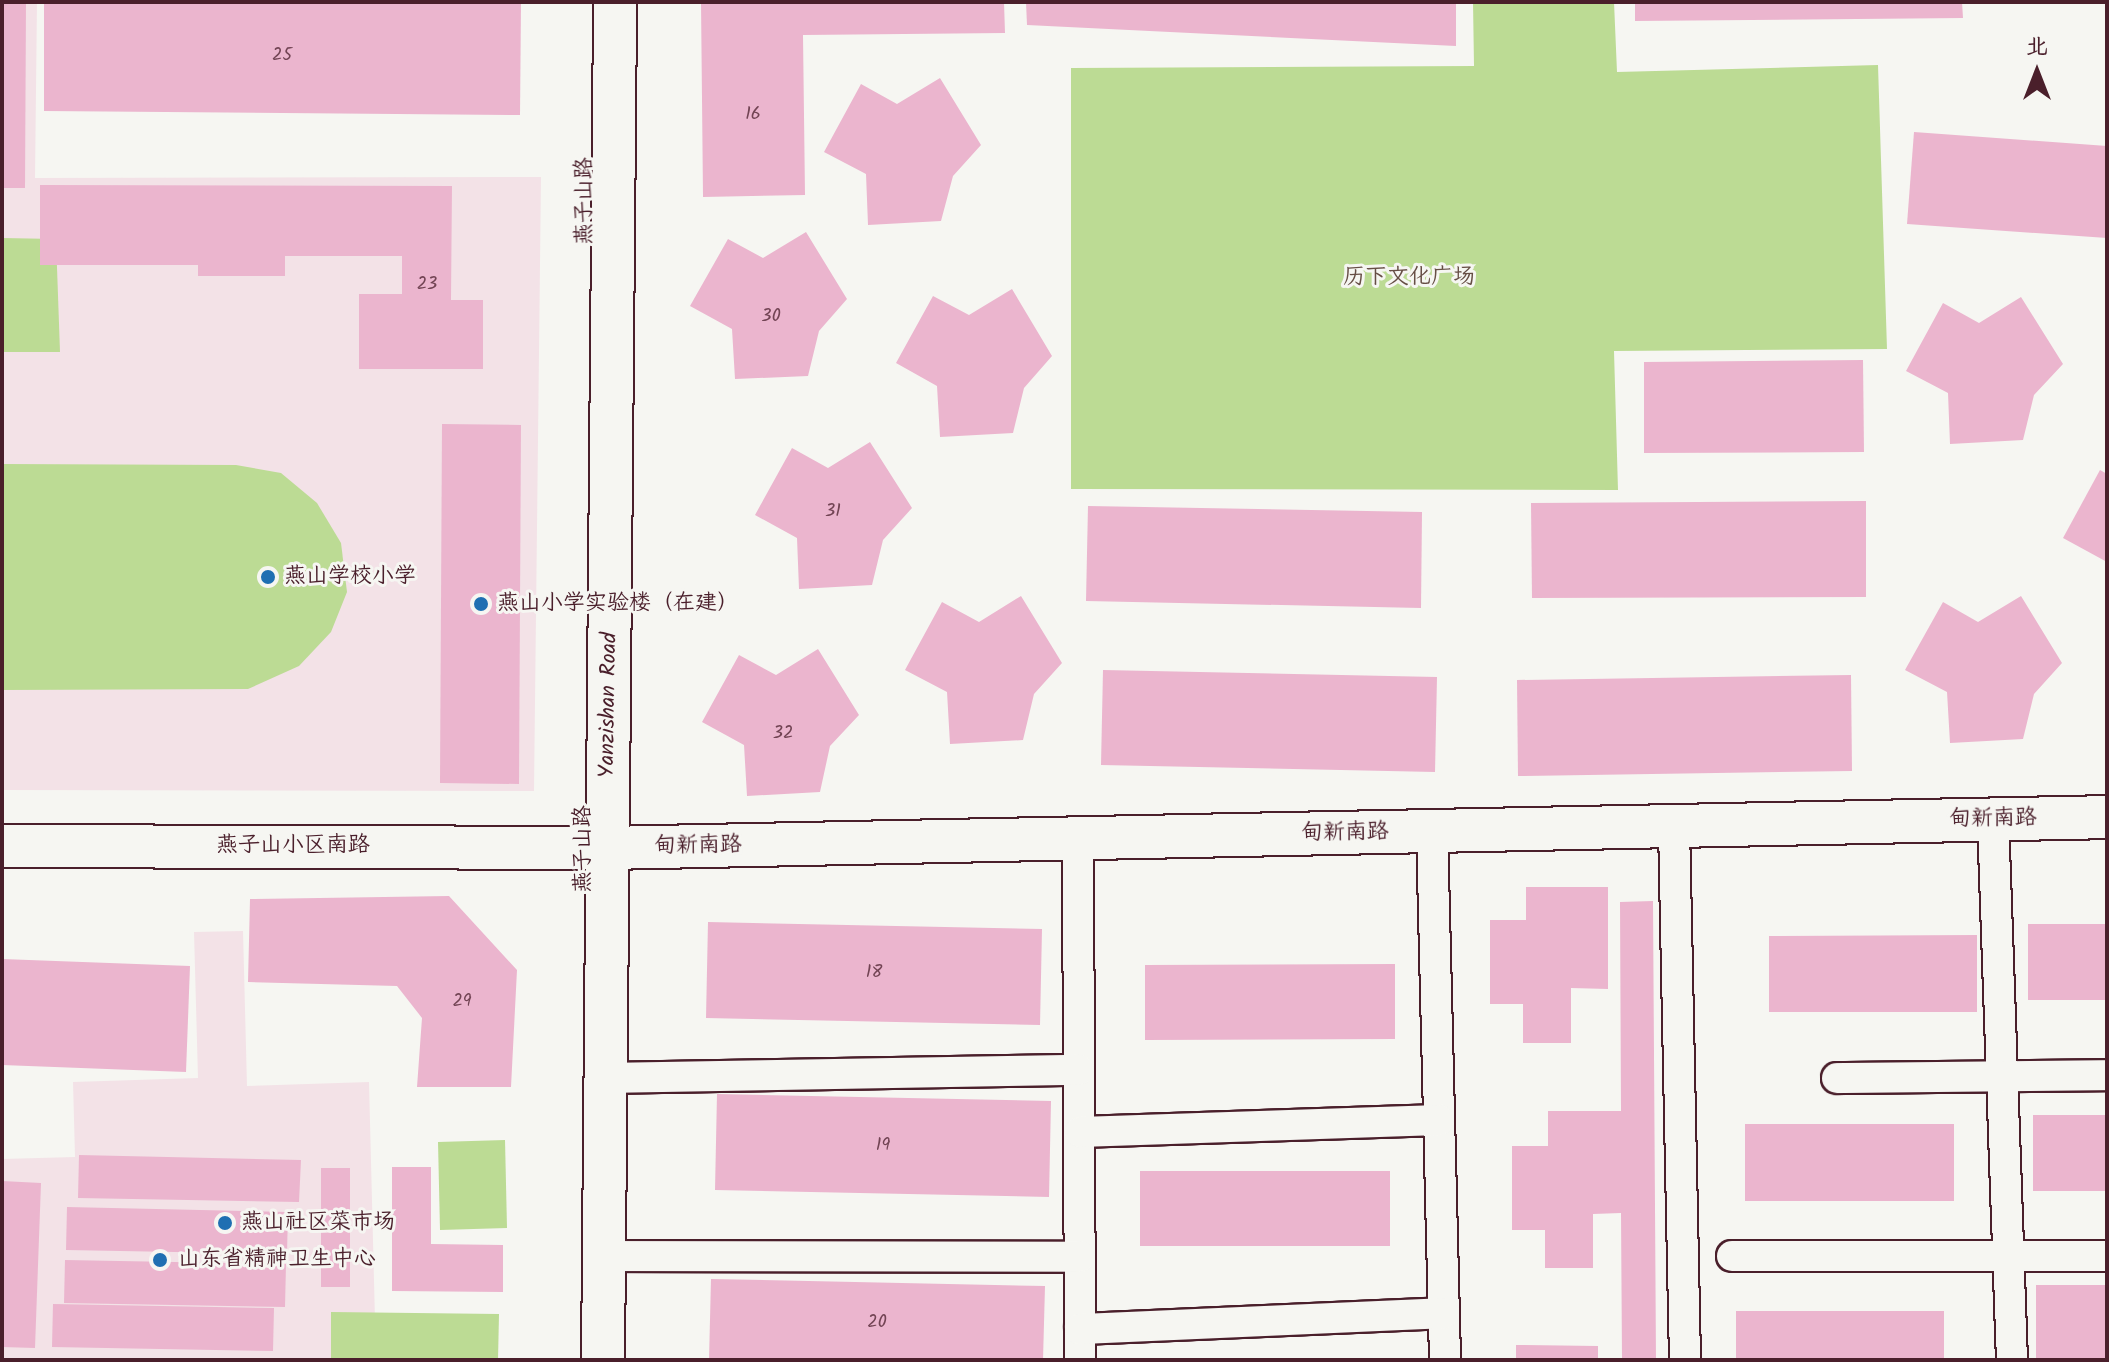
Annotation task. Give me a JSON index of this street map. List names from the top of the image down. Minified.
{"streets":{"street":["燕子山路","Yanzishan Road","甸新南路","燕子山小区南路"]},"crossings":[["燕子山路","Yanzishan Road"],["燕子山路","甸新南路"],["燕子山路","燕子山小区南路"],["Yanzishan Road","甸新南路"],["Yanzishan Road","燕子山小区南路"],["甸新南路","燕子山小区南路"]],"parks":["历下文化广场"],"places":["燕山学校小学","燕山小学实验楼（在建）","燕山社区菜市场","山东省精神卫生中心"],"house_numbers":["25","16","23","30","31","32","18","29","19","20"],"north":"top"}
